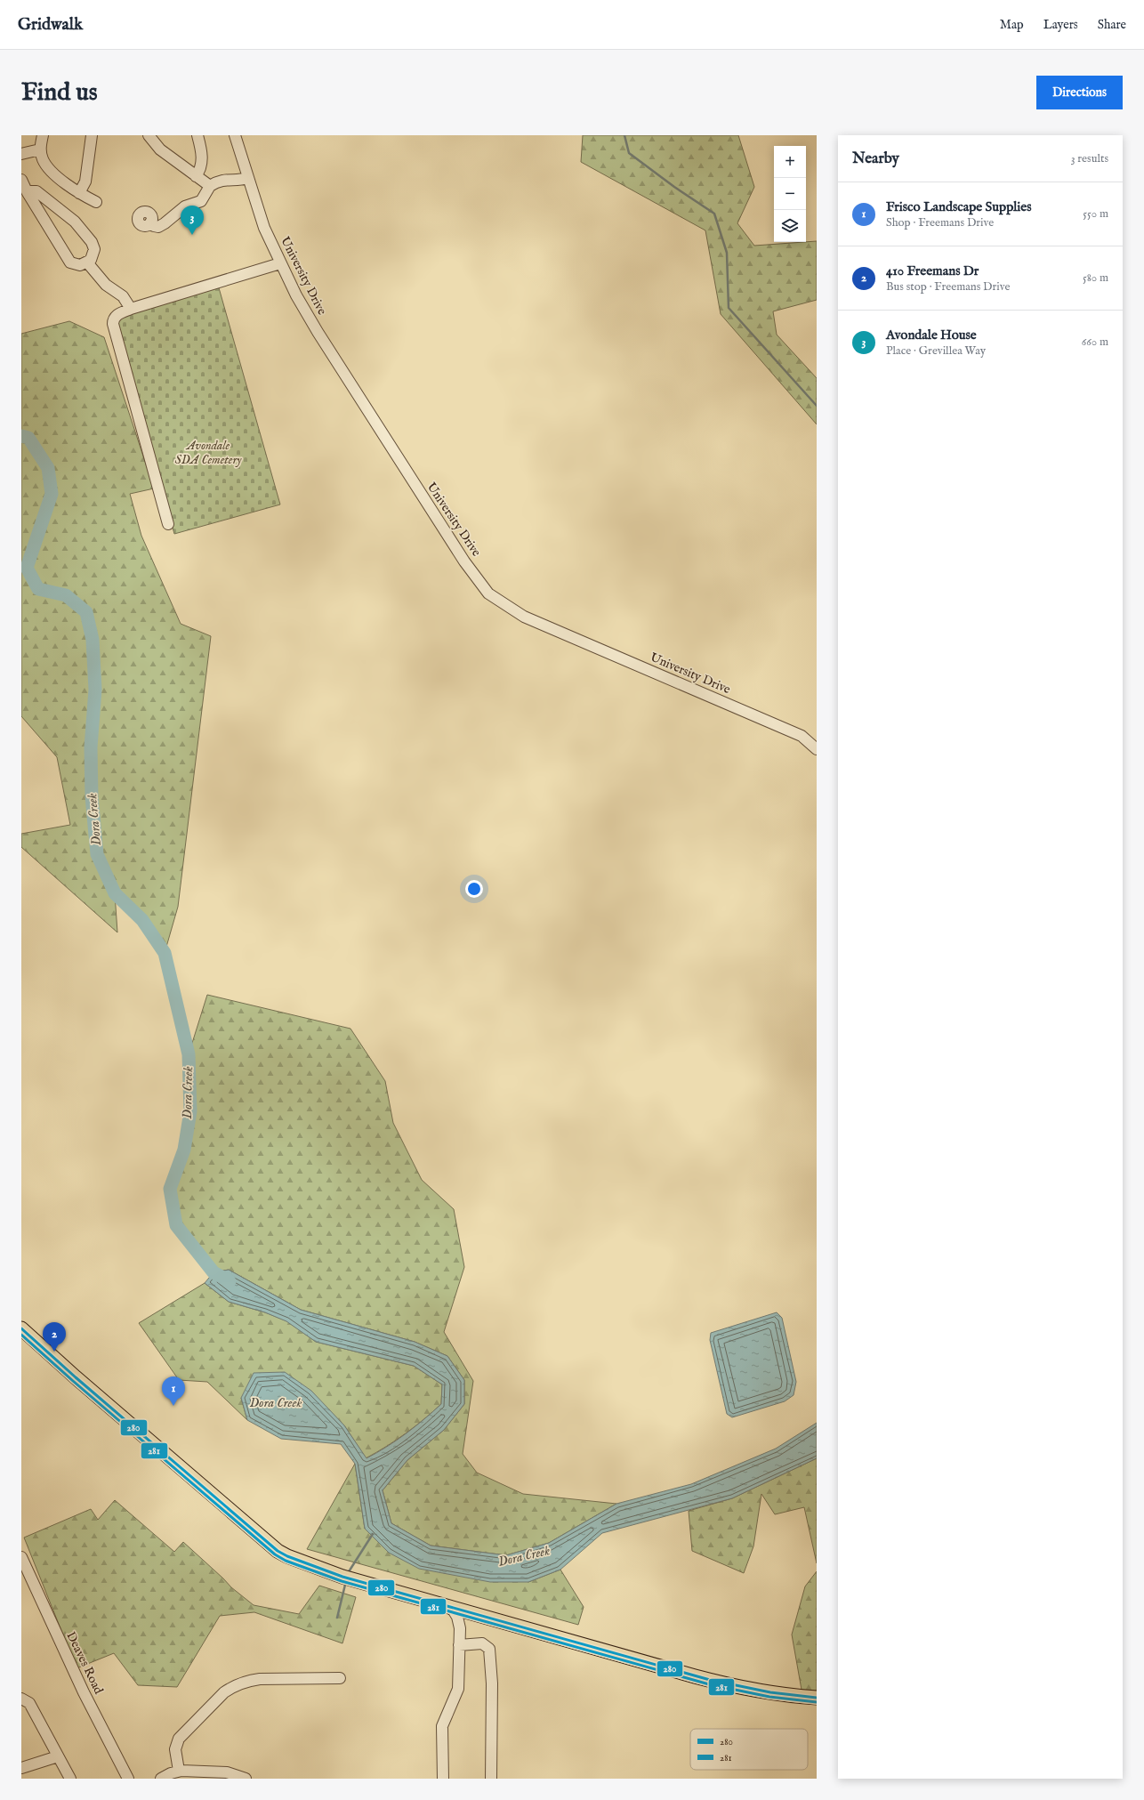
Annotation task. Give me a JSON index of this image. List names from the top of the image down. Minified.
{"streets":{"street":["University Drive","Deaves Road"]},"water":["Dora Creek"],"parks":["Avondale SDA Cemetery"],"lines":["transit line 280","transit line 281"],"legend":["280","281"],"page":{"header":"Gridwalk","nav":["Map","Layers","Share"],"buttons":"Directions","title":"Find us","heading":["Nearby","3 results"],"map_buttons":["+","−"],"list":[{"mark":"1","name":"Frisco Landscape Supplies","note":"Shop · Freemans Drive","value":"550 m"},{"mark":"2","name":"410 Freemans Dr","note":"Bus stop · Freemans Drive","value":"580 m"},{"mark":"3","name":"Avondale House","note":"Place · Grevillea Way","value":"660 m"}],"pins":["3","2","1"]}}
